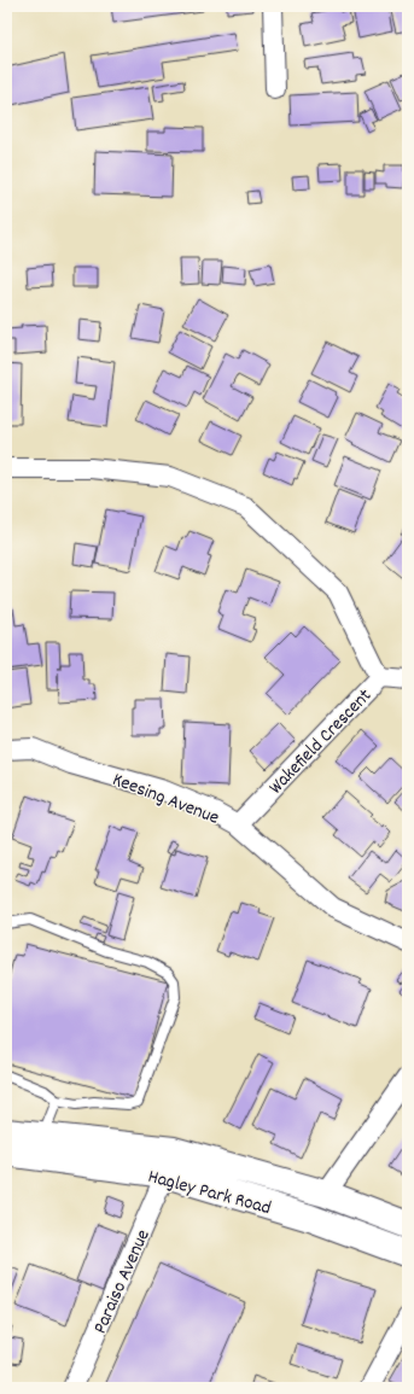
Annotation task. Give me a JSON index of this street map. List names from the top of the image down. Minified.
{"streets":{"main road":["Hagley Park Road"],"street":["Wakefield Crescent","Keesing Avenue","Paraiso Avenue"]},"crossings":[["Wakefield Crescent","Keesing Avenue"],["Hagley Park Road","Paraiso Avenue"]]}
